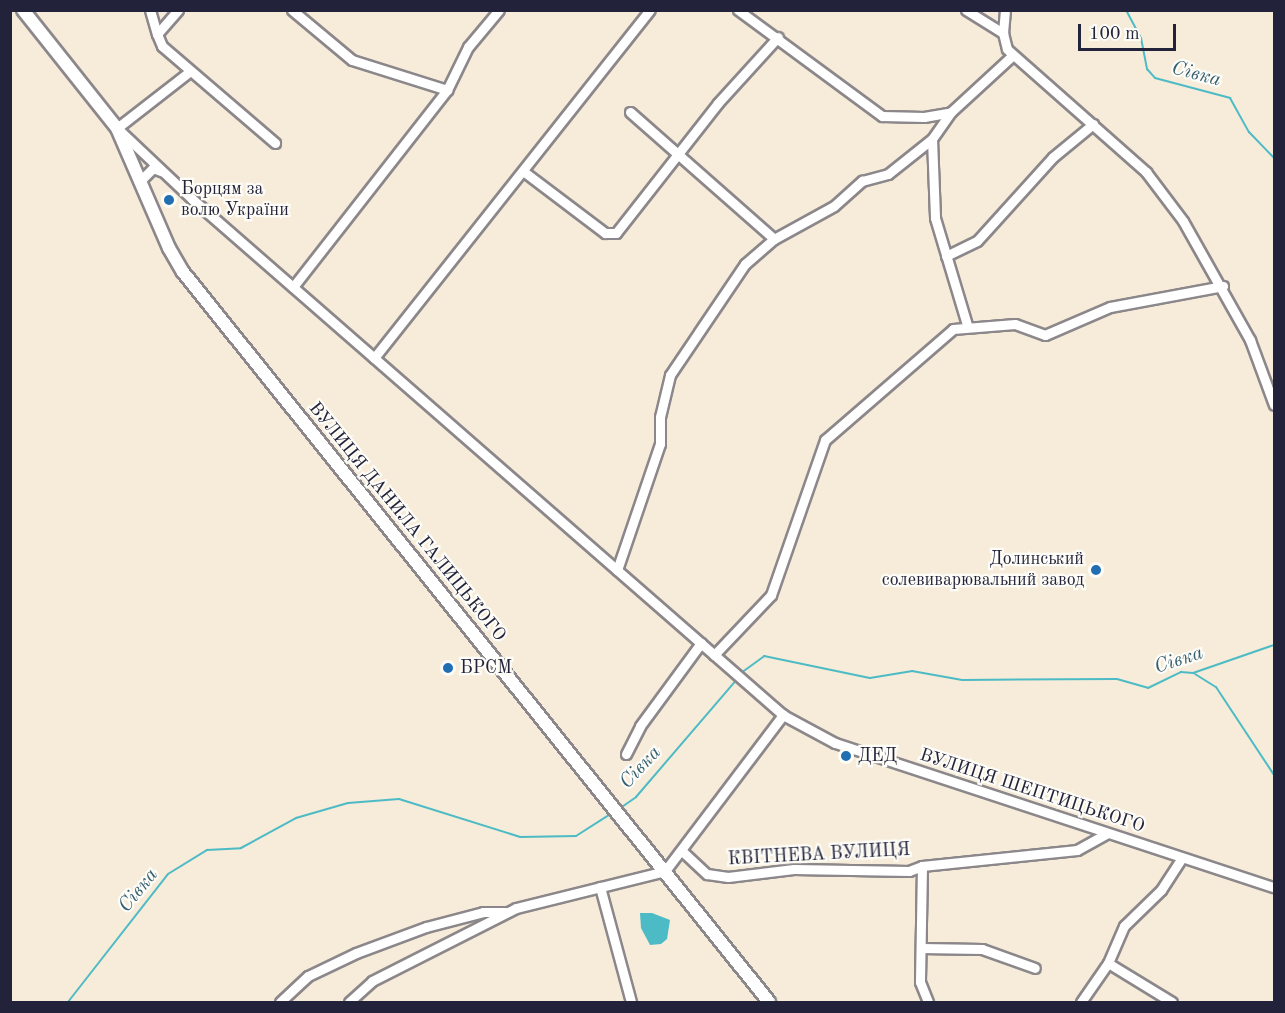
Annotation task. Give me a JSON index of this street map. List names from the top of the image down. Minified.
{"streets":{"main road":["ВУЛИЦЯ ДАНИЛА ГАЛИЦЬКОГО"],"street":["ВУЛИЦЯ ШЕПТИЦЬКОГО","КВІТНЕВА ВУЛИЦЯ"]},"crossings":[["ВУЛИЦЯ ДАНИЛА ГАЛИЦЬКОГО","ВУЛИЦЯ ШЕПТИЦЬКОГО"],["ВУЛИЦЯ ШЕПТИЦЬКОГО","КВІТНЕВА ВУЛИЦЯ"]],"water":["Сівка"],"places":["Борцям за волю України","Долинський солевиварювальний завод","БРСМ","ДЕД"],"scale_bar":"100 m"}
